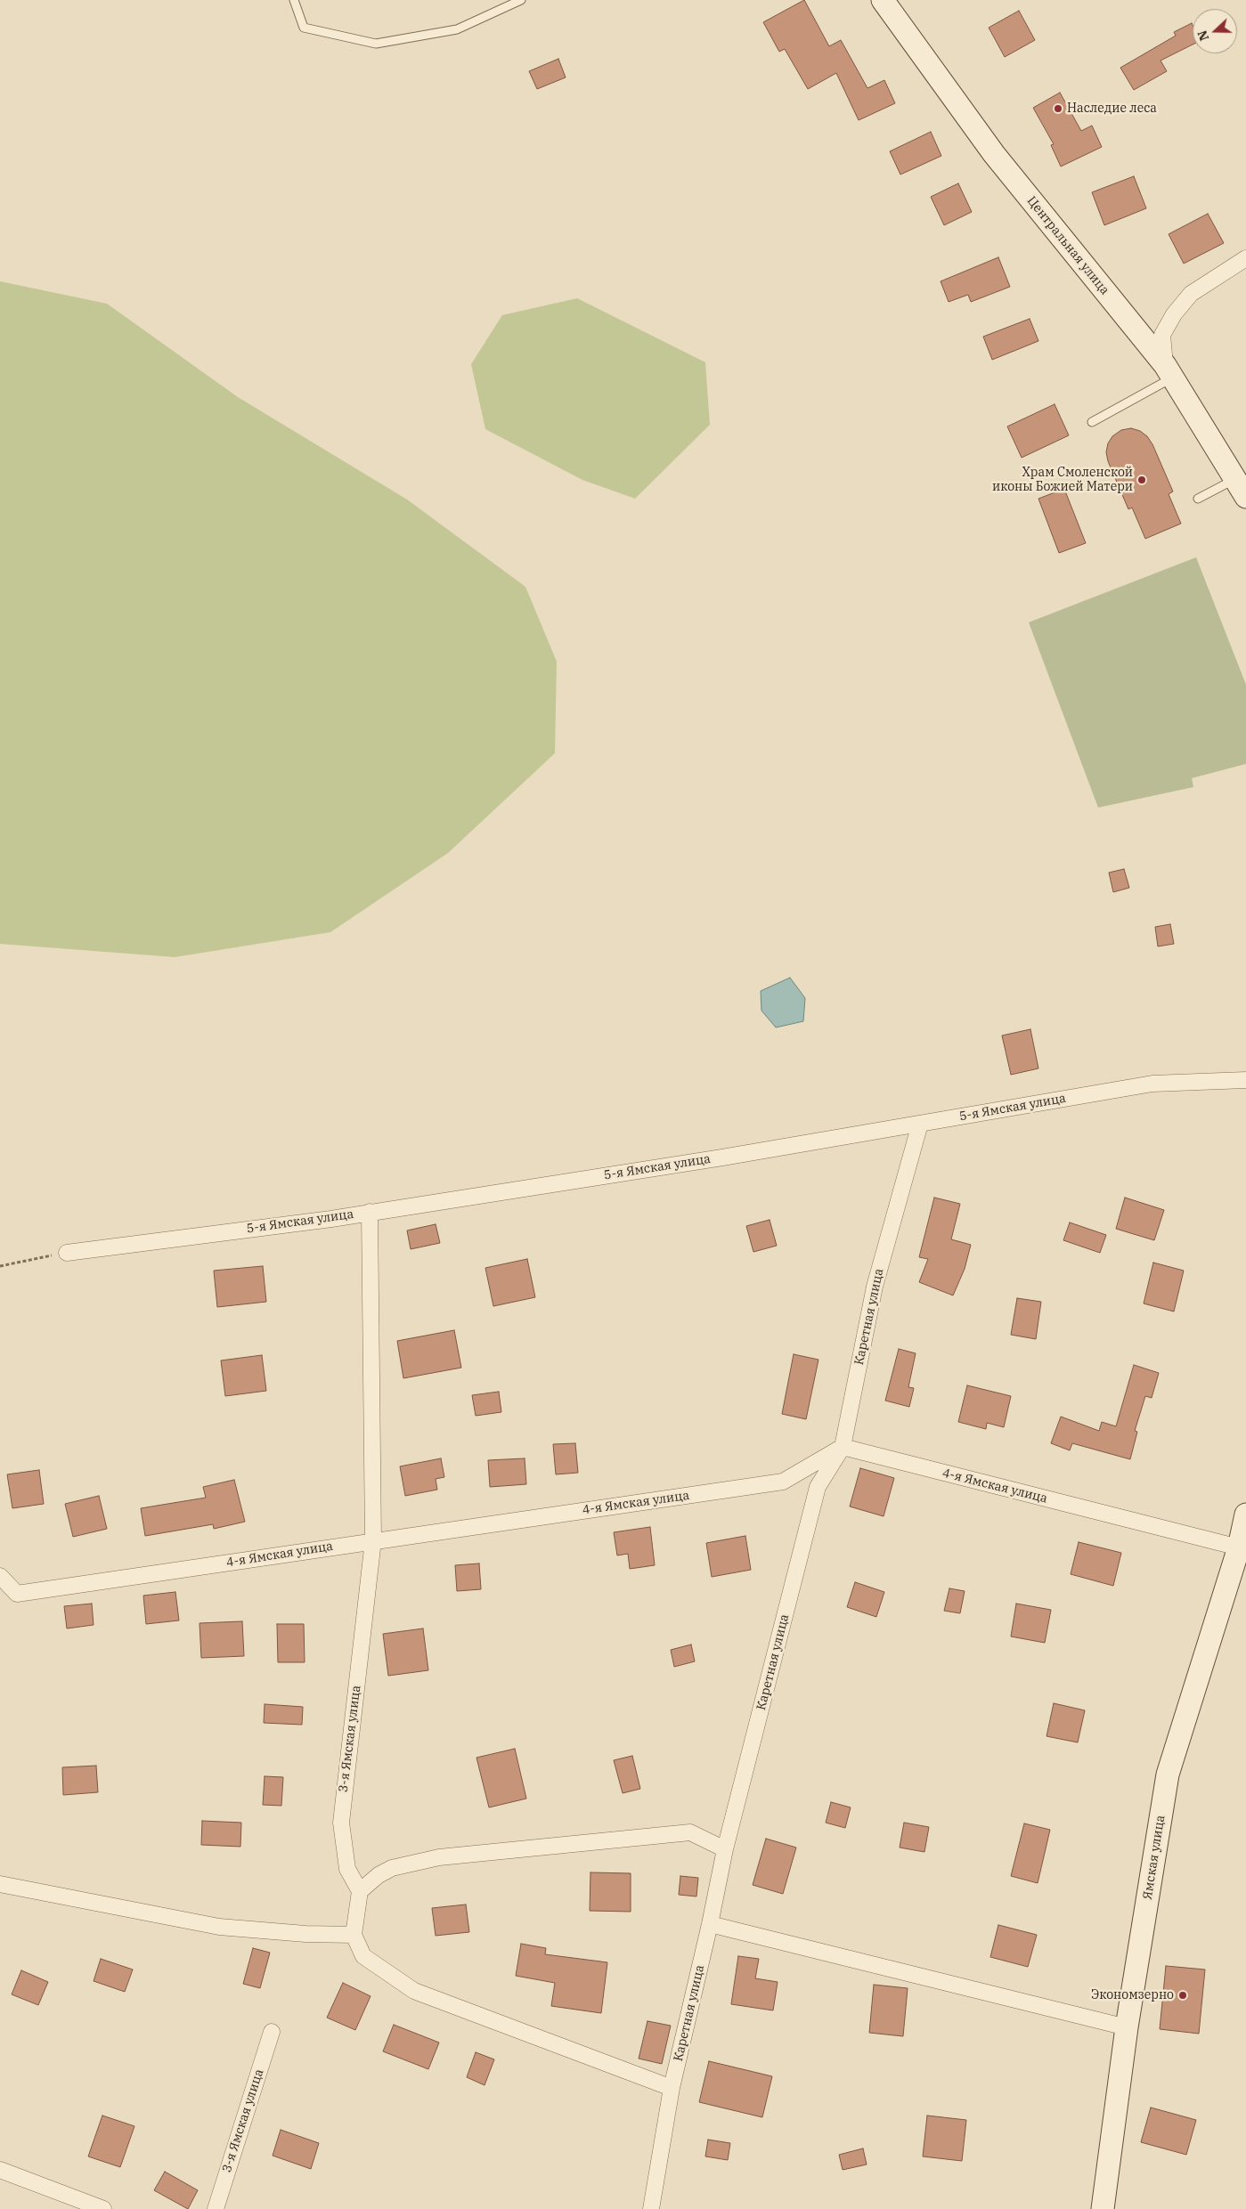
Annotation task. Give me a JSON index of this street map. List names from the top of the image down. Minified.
{"streets":{"street":["Центральная улица","5-я Ямская улица","Каретная улица","4-я Ямская улица","3-я Ямская улица","Ямская улица"]},"crossings":[["5-я Ямская улица","Каретная улица"],["5-я Ямская улица","3-я Ямская улица"],["Каретная улица","4-я Ямская улица"],["4-я Ямская улица","3-я Ямская улица"],["4-я Ямская улица","Ямская улица"]],"places":["Наследие леса","Храм Смоленской иконы Божией Матери","Экономзерно"],"north":"left"}
